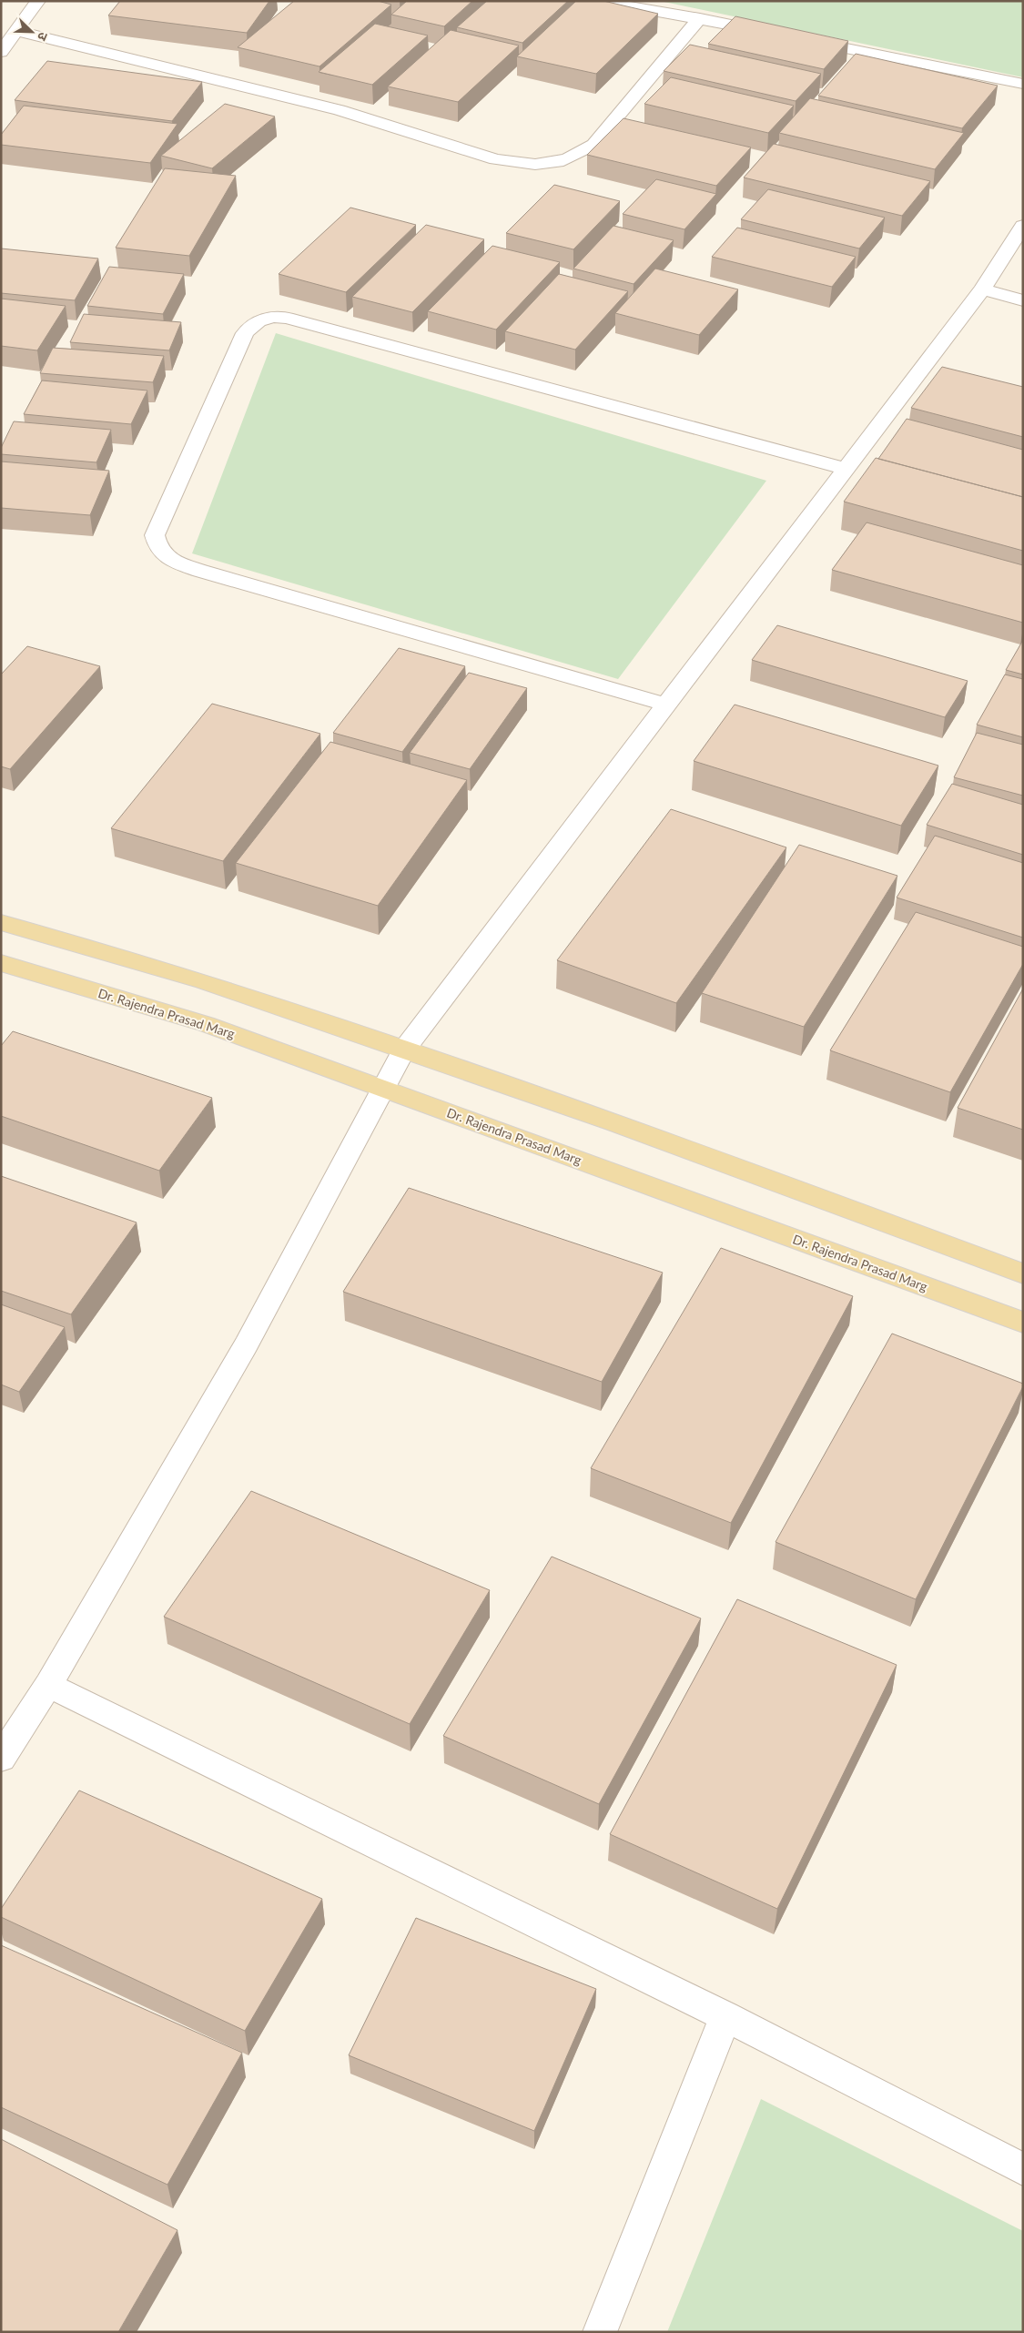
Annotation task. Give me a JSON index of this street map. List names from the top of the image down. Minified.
{"streets":{"main road":["Dr. Rajendra Prasad Marg"]},"north":"bottom right"}
